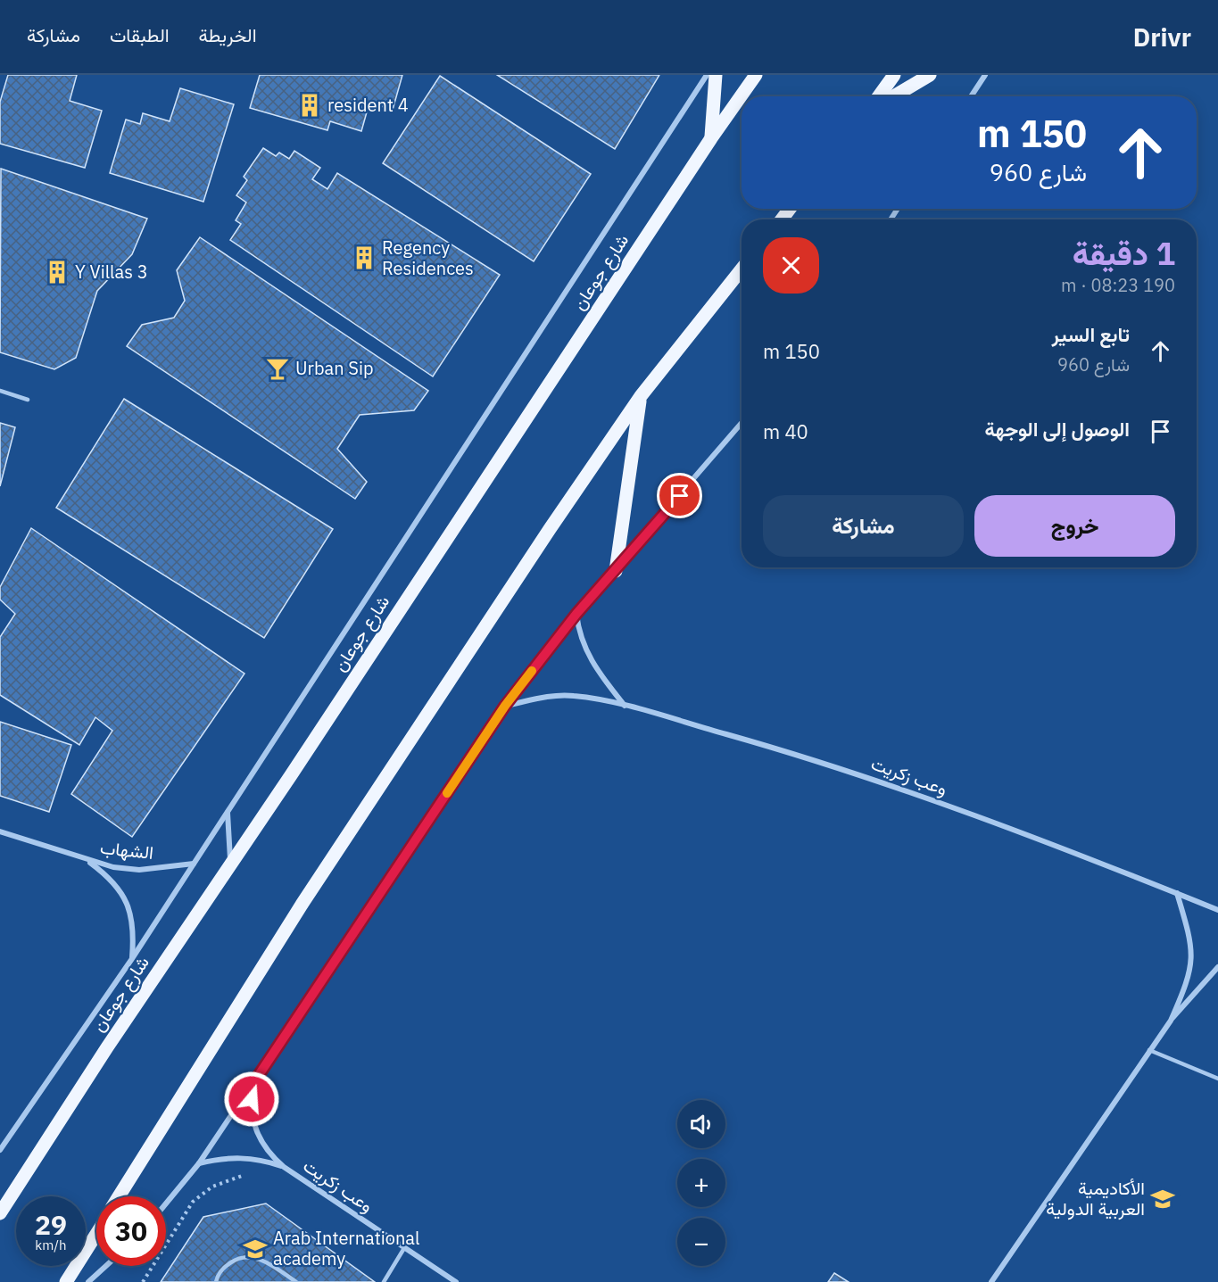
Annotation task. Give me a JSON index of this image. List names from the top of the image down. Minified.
{"streets":{"main road":["شارع جوعان"],"street":["وعب زكريت","الشهاب"]},"crossings":[["شارع جوعان","الشهاب"]],"places":{"building":["resident 4","Regency Residences","Y Villas 3"],"bar":["Urban Sip"],"school or university":["الأكاديمية العربية الدولية","Arab International academy"]},"page":{"header":"Drivr","nav":["الخريطة","الطبقات","مشاركة"],"turn":["150 m","شارع 960"],"heading":["1 دقيقة","190 m · 08:23"],"list":[{"name":"تابع السير","note":"شارع 960","value":"150 m"},{"name":"الوصول إلى الوجهة","value":"40 m"}],"buttons":["خروج","مشاركة"],"map_buttons":["+","−"],"speed":"29 km/h","limit":"30"}}
